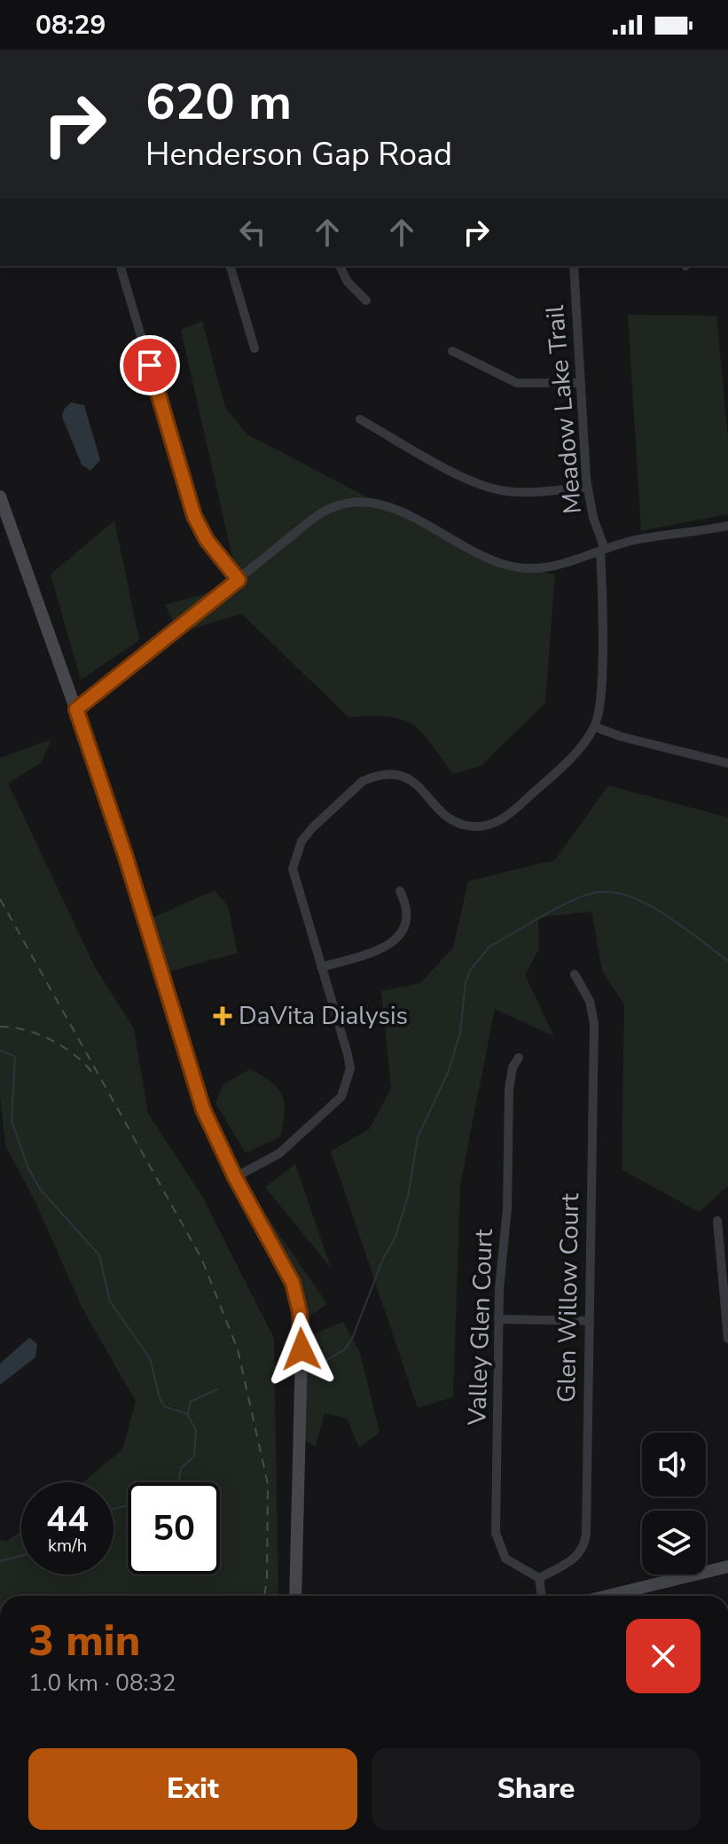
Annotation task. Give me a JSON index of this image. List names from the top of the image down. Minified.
{"streets":{"street":["Meadow Lake Trail","Glen Willow Court","Valley Glen Court"]},"crossings":[["Glen Willow Court","Valley Glen Court"]],"places":{"health":["DaVita Dialysis"]},"page":{"status":"08:29","turn":["620 m","Henderson Gap Road"],"speed":"44 km/h","limit":"50","heading":["3 min","1.0 km · 08:32"],"buttons":["Exit","Share"]}}
